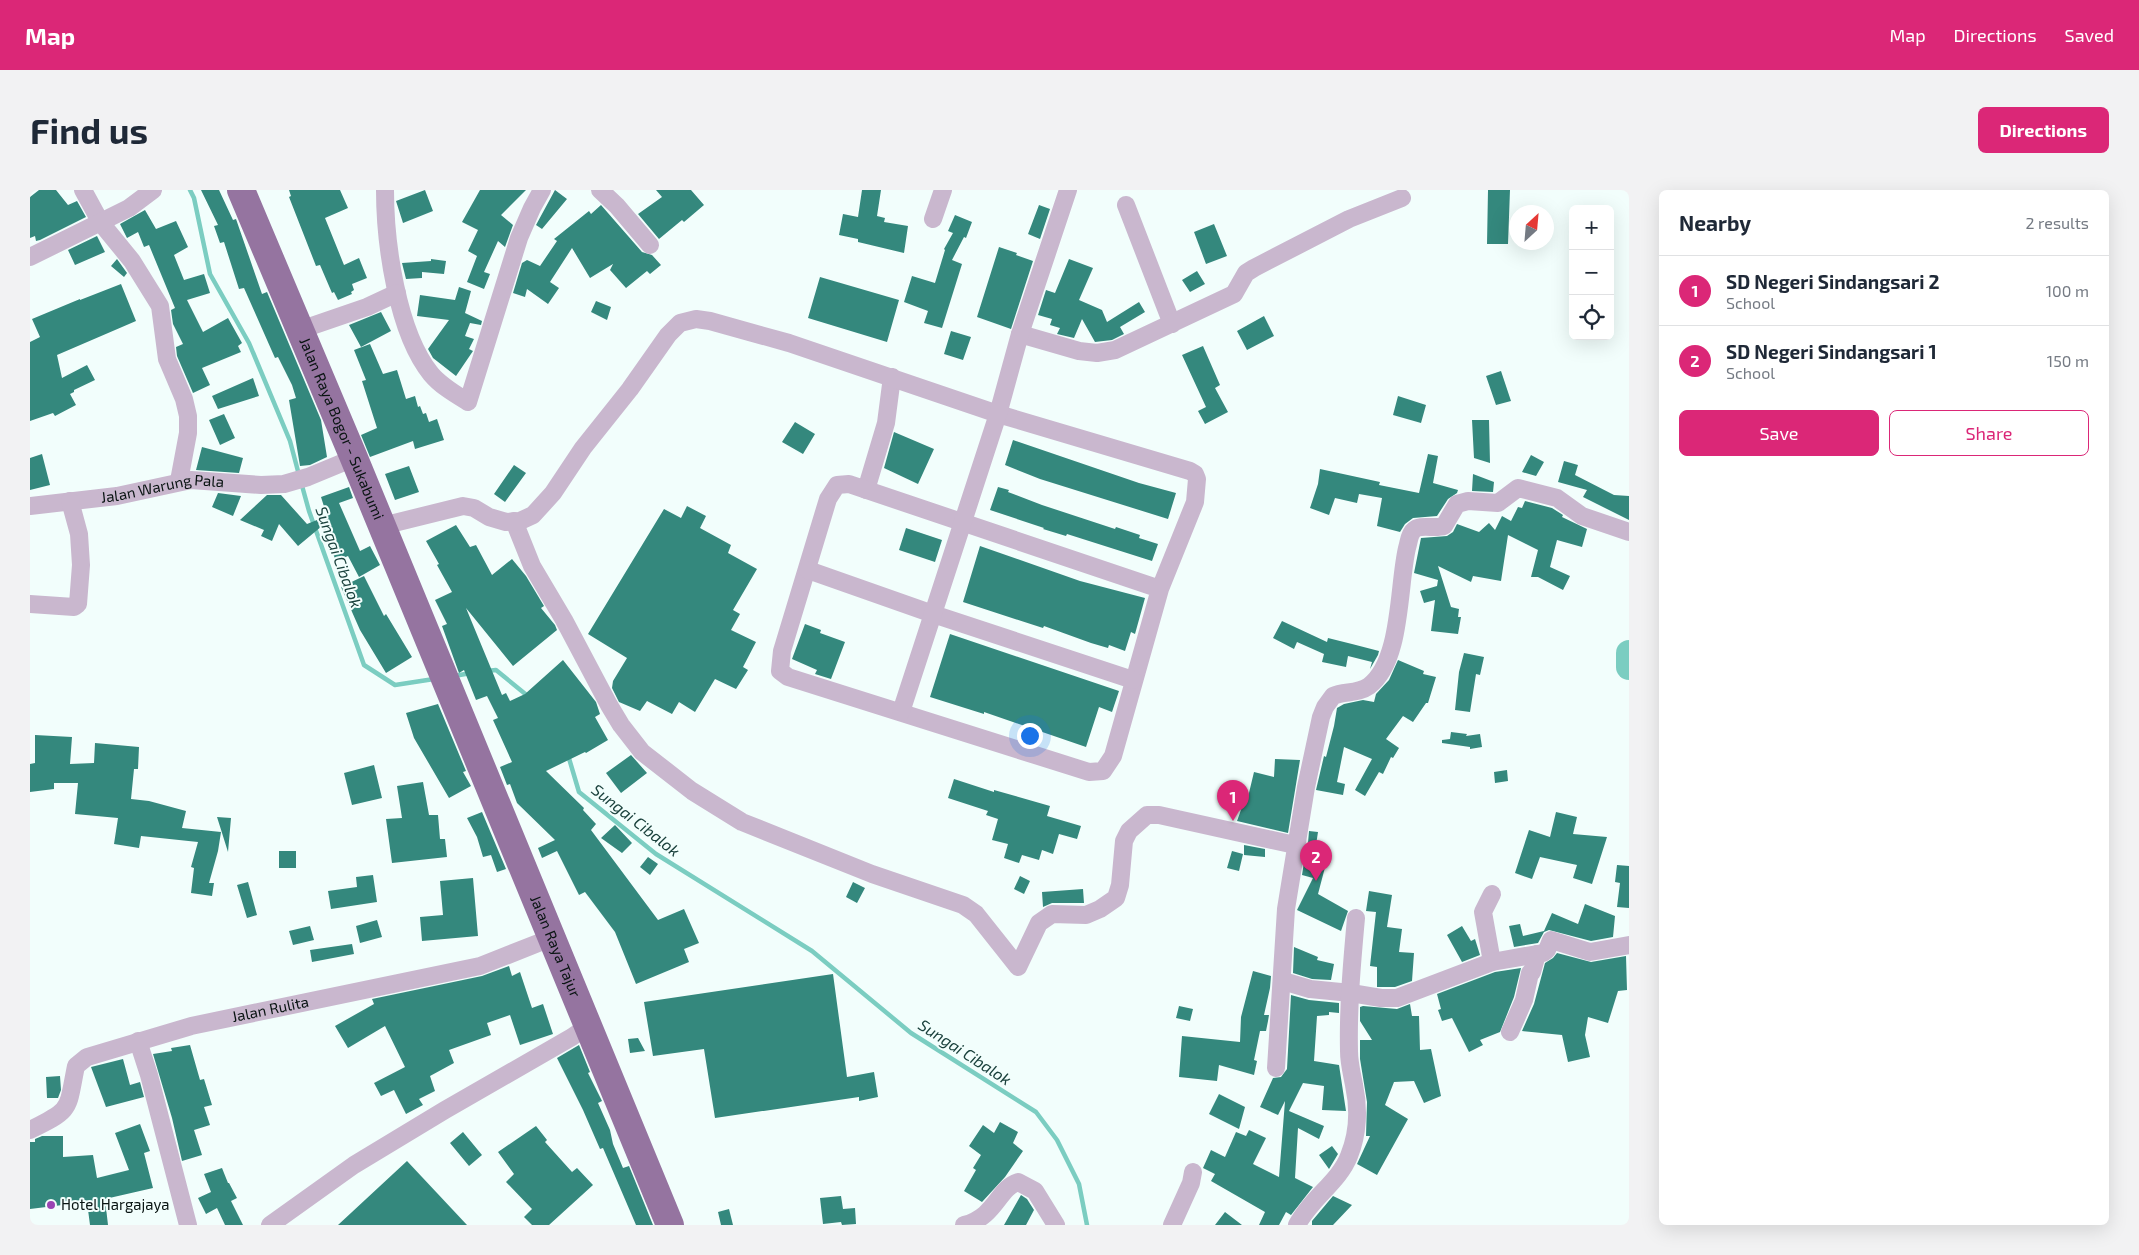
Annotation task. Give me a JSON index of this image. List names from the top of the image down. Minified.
{"streets":{"highway":["Jalan Raya Bogor - Sukabumi","Jalan Raya Tajur"],"street":["Jalan Warung Pala","Jalan Rulita"]},"crossings":[["Jalan Raya Bogor - Sukabumi","Jalan Warung Pala"],["Jalan Raya Bogor - Sukabumi","Jalan Raya Tajur"],["Jalan Raya Tajur","Jalan Rulita"]],"water":["Sungai Cibalok"],"places":["Hotel Hargajaya"],"north":"top right","page":{"header":"Map","nav":["Map","Directions","Saved"],"buttons":["Directions",["Save","Share"]],"title":"Find us","heading":["Nearby","2 results"],"map_buttons":["+","−"],"list":[{"mark":"1","name":"SD Negeri Sindangsari 2","note":"School","value":"100 m"},{"mark":"2","name":"SD Negeri Sindangsari 1","note":"School","value":"150 m"}],"pins":["1","2"]}}
